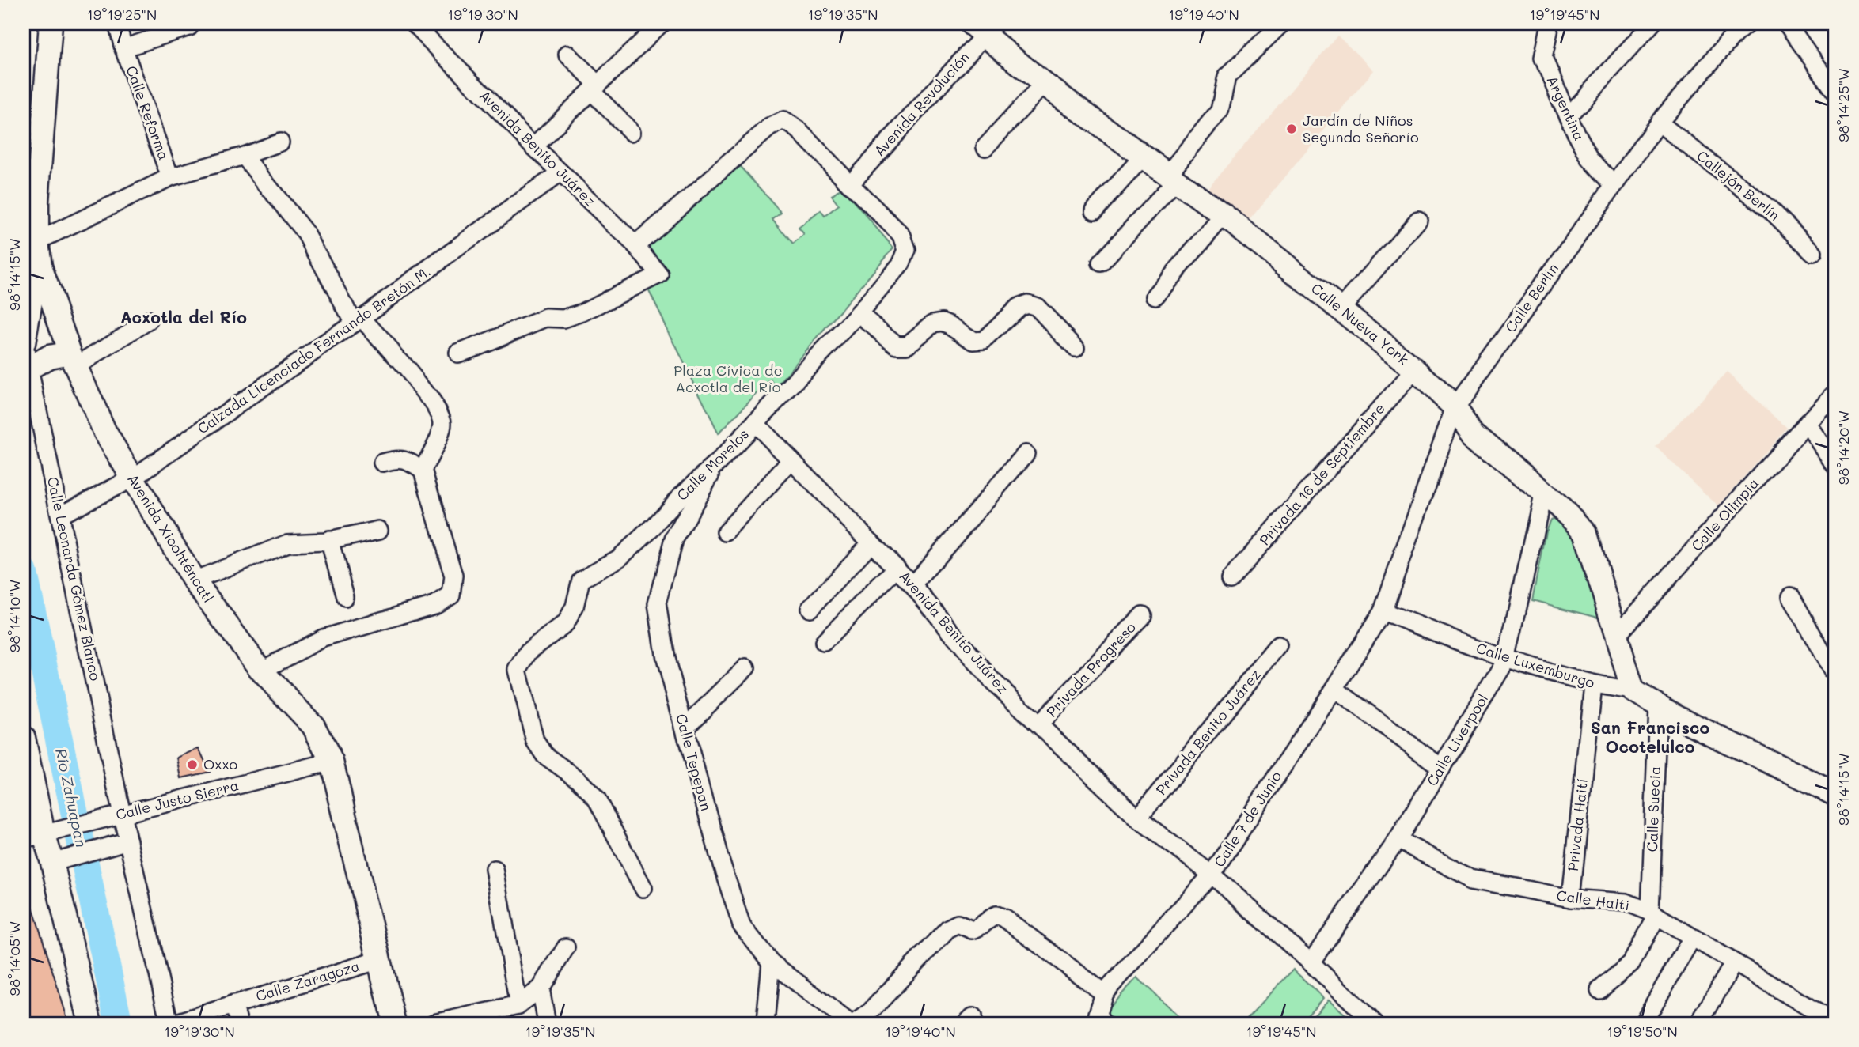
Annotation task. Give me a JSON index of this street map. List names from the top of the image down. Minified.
{"streets":{"street":["Avenida Revolución","Argentina","Calle Reforma","Avenida Benito Juárez","Callejón Berlín","Calle Berlín","Calle Nueva York","Calzada Licenciado Fernando Bretón M.","Calle Morelos","Privada 16 de Septiembre","Calle Olimpia","Avenida Xicohténcatl","Calle Leonarda Gómez Blanco","Calle Luxemburgo","Privada Progreso","Privada Benito Juárez","Calle Liverpool","Calle Tepepan","Calle Justo Sierra","Calle Suecia","Calle 7 de Junio","Privada Haití","Calle Haití","Calle Zaragoza"]},"crossings":[["Avenida Revolución","Calle Nueva York"],["Avenida Revolución","Calle Morelos"],["Argentina","Calle Berlín"],["Avenida Benito Juárez","Calzada Licenciado Fernando Bretón M."],["Avenida Benito Juárez","Calle Morelos"],["Avenida Benito Juárez","Privada Progreso"],["Avenida Benito Juárez","Privada Benito Juárez"],["Avenida Benito Juárez","Calle Liverpool"],["Avenida Benito Juárez","Calle 7 de Junio"],["Callejón Berlín","Calle Berlín"],["Calle Berlín","Calle Nueva York"],["Calle Berlín","Calle Luxemburgo"],["Calle Berlín","Calle 7 de Junio"],["Calle Nueva York","Privada 16 de Septiembre"],["Calle Nueva York","Calle Olimpia"],["Calle Nueva York","Calle Luxemburgo"],["Calle Nueva York","Calle Liverpool"],["Calzada Licenciado Fernando Bretón M.","Avenida Xicohténcatl"],["Calzada Licenciado Fernando Bretón M.","Calle Leonarda Gómez Blanco"],["Calle Morelos","Calle Tepepan"],["Avenida Xicohténcatl","Calle Justo Sierra"],["Avenida Xicohténcatl","Calle Zaragoza"],["Calle Leonarda Gómez Blanco","Calle Justo Sierra"],["Calle Luxemburgo","Calle Liverpool"],["Calle Luxemburgo","Calle Suecia"],["Calle Luxemburgo","Calle 7 de Junio"],["Calle Luxemburgo","Privada Haití"],["Calle Liverpool","Calle Haití"],["Calle Suecia","Calle Haití"],["Privada Haití","Calle Haití"]],"districts":["Acxotla del Río","San Francisco Ocotelulco"],"water":["Río Zahuapan"],"parks":["Plaza Cívica de Acxotla del Río"],"places":["Jardín de Niños Segundo Señorío","Oxxo"],"coordinates":["19°19'25\"N","19°19'30\"N","19°19'35\"N","19°19'40\"N","19°19'45\"N","98°14'25\"W","98°14'15\"W","98°14'20\"W","98°14'10\"W","98°14'05\"W","19°19'50\"N"]}
